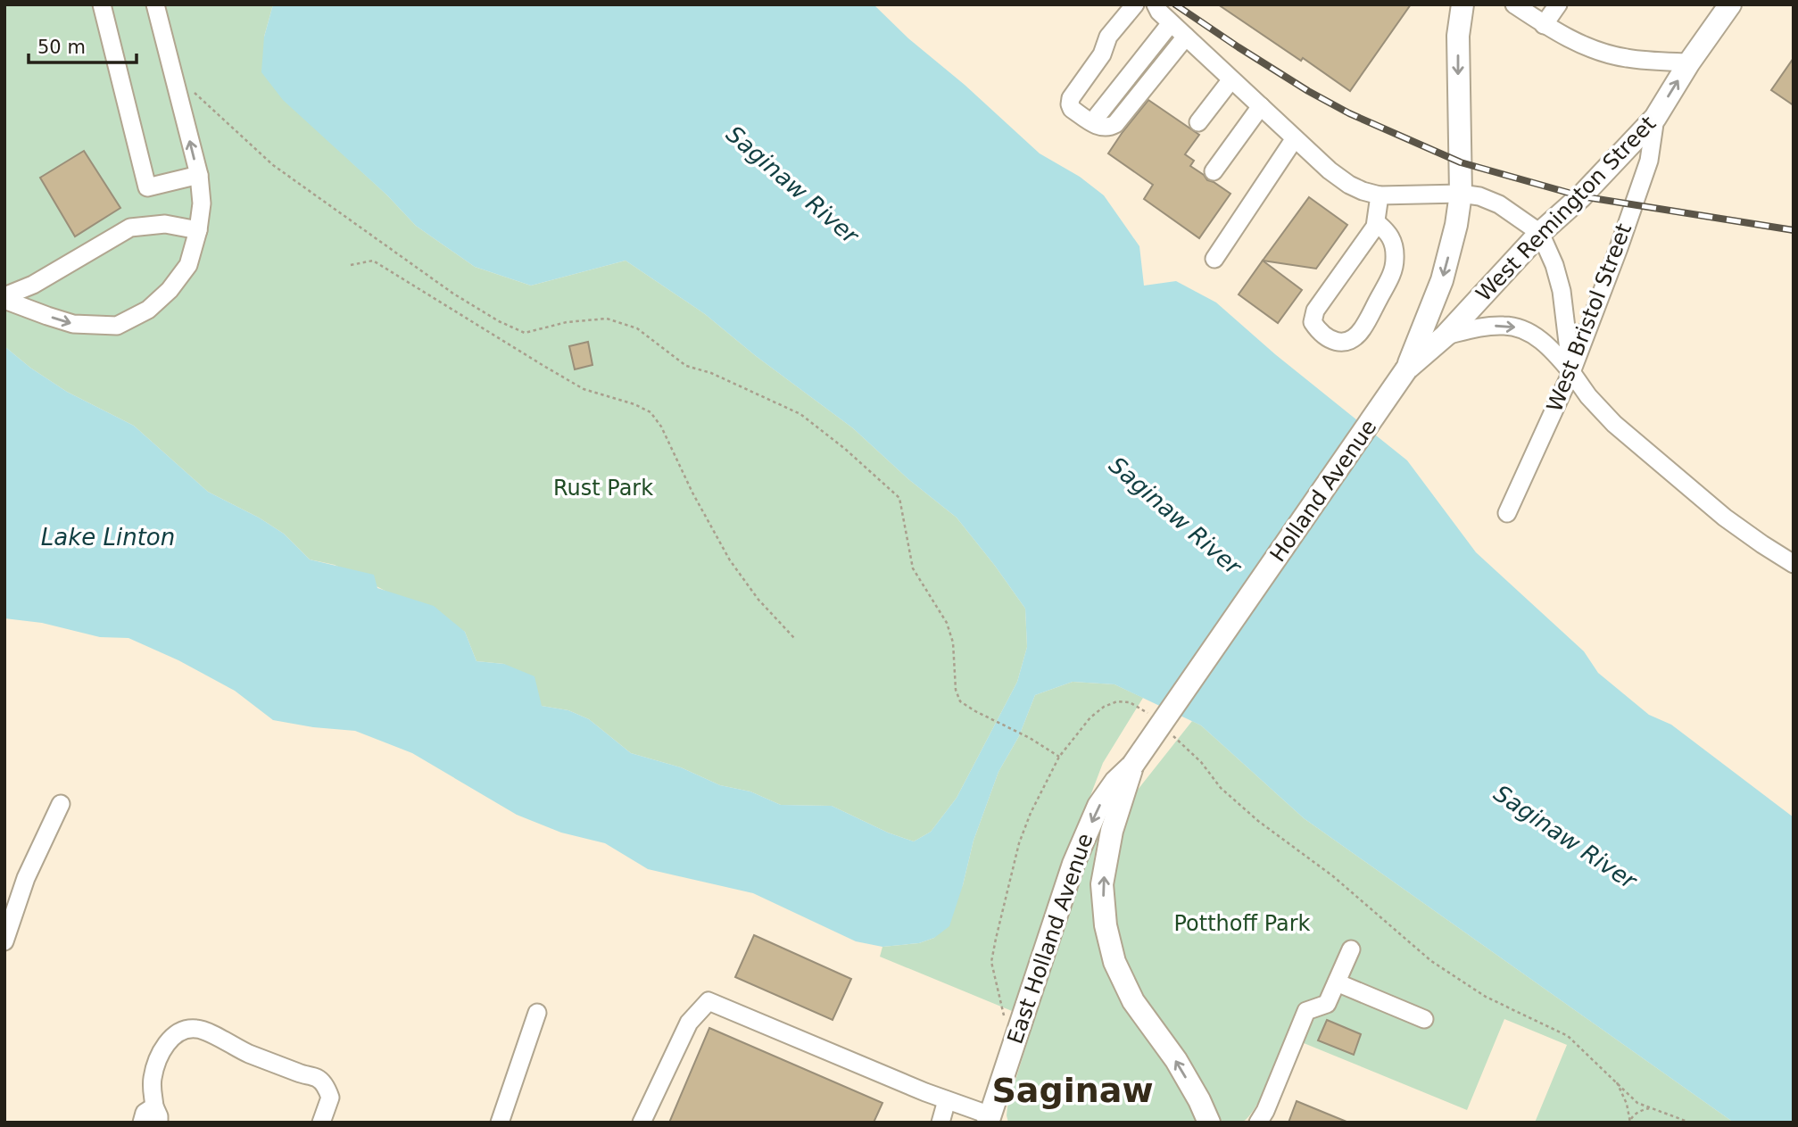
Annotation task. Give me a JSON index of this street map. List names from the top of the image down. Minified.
{"streets":{"main road":["West Remington Street","Holland Avenue","East Holland Avenue"],"street":["West Bristol Street"]},"crossings":[["West Remington Street","West Bristol Street"],["West Remington Street","Holland Avenue"],["Holland Avenue","East Holland Avenue"]],"one_way":["East Holland Avenue"],"districts":["Saginaw"],"water":["Saginaw River","Lake Linton"],"parks":["Rust Park","Potthoff Park"],"scale_bar":"50 m"}
